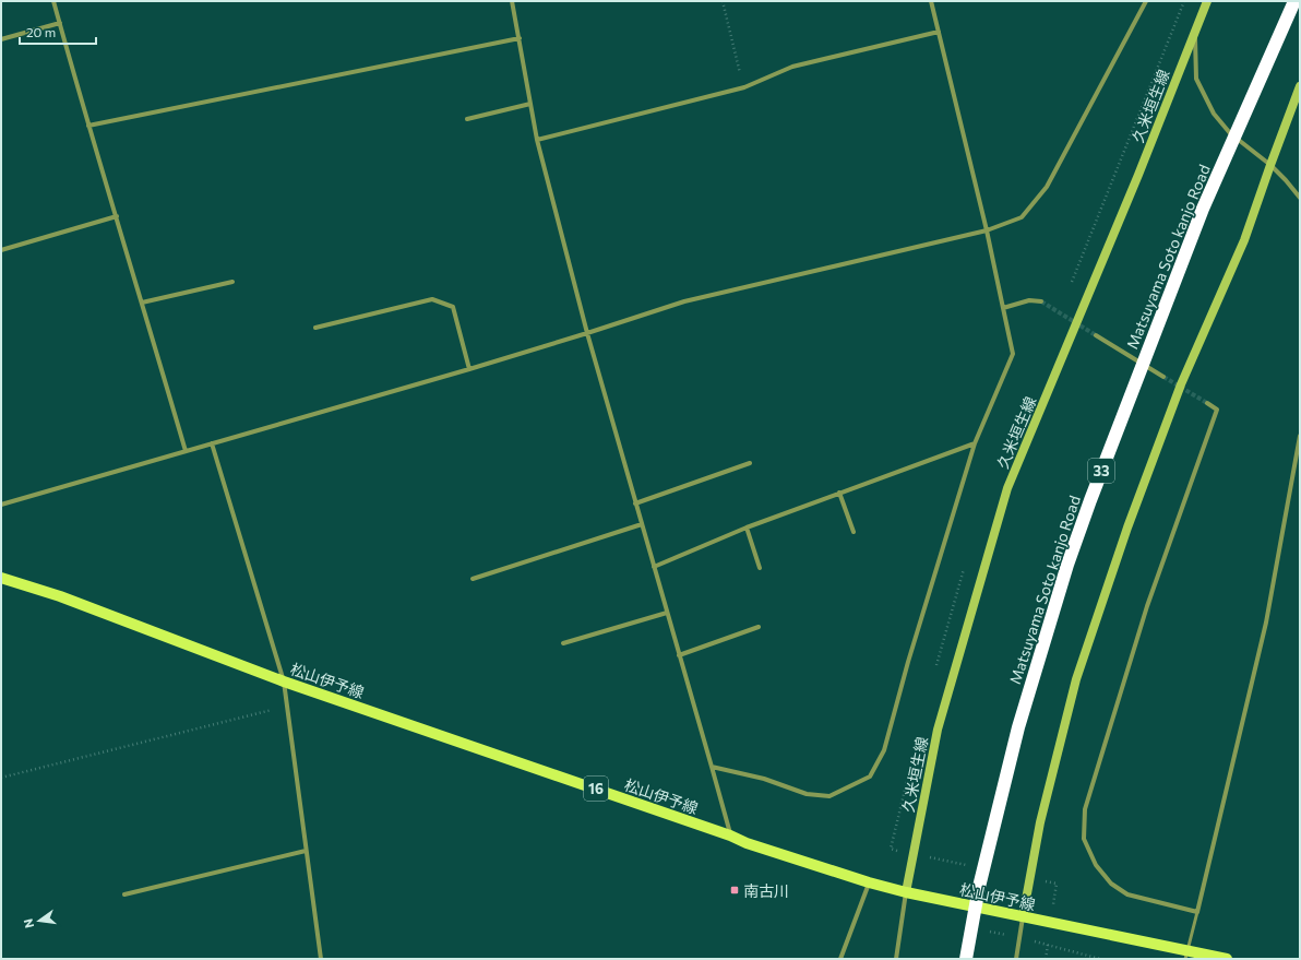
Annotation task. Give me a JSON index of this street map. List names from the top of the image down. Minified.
{"streets":{"highway":["Matsuyama Soto kanjo Road","33"],"main road":["久米垣生線","松山伊予線","16"]},"crossings":[["久米垣生線","松山伊予線"]],"places":{"transit":["南古川"]},"scale_bar":"20 m","north":"left"}
